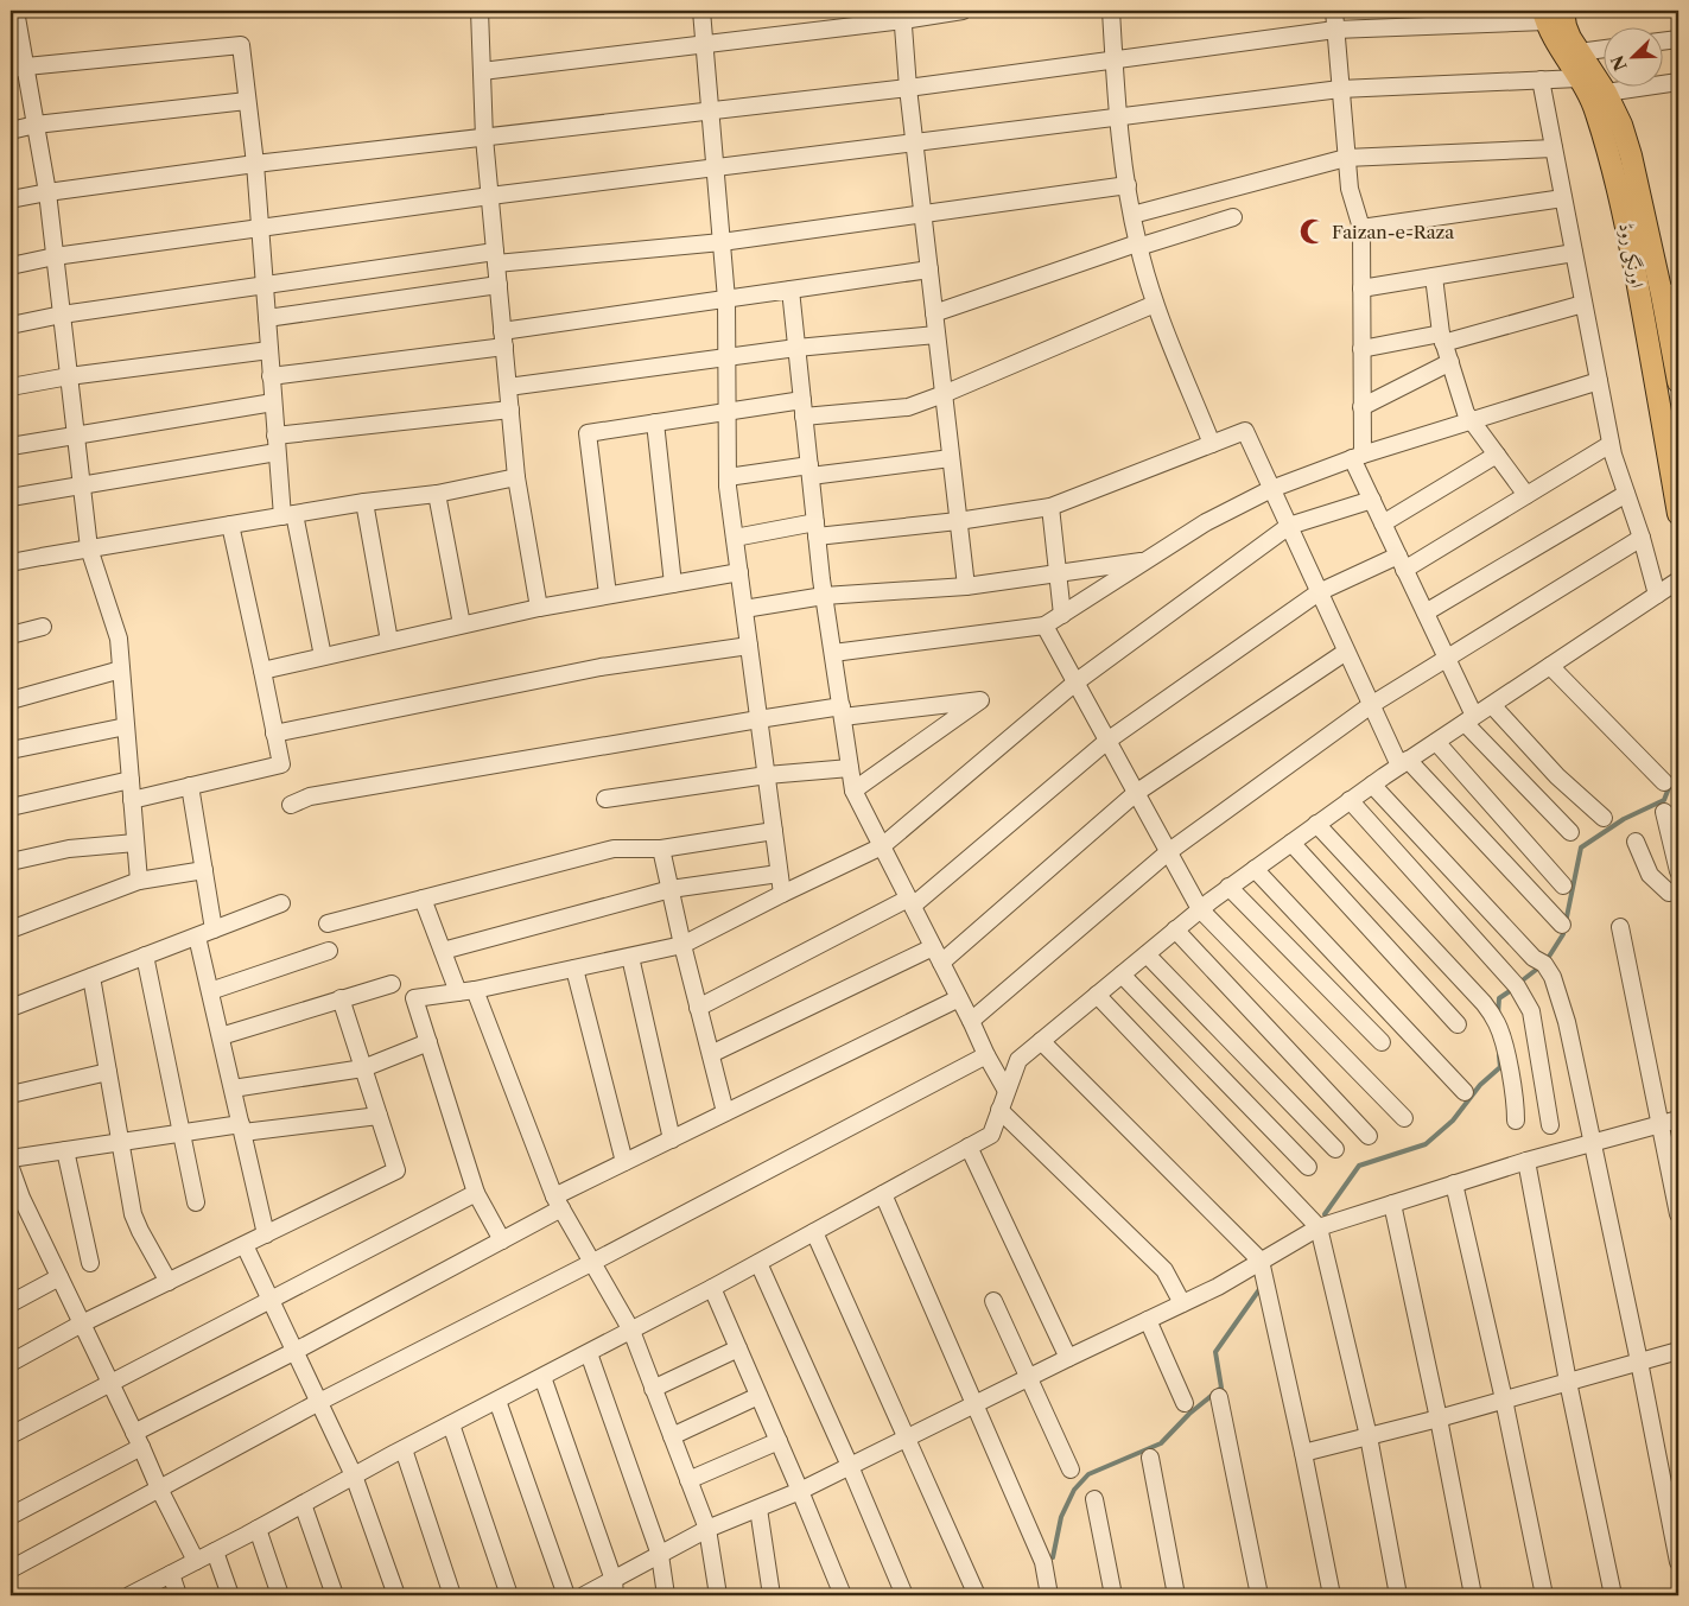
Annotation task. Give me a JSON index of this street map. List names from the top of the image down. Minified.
{"streets":{"main road":["اورنگی روڈ"]},"places":{"mosque":["Faizan-e-Raza"]},"north":"bottom left"}
